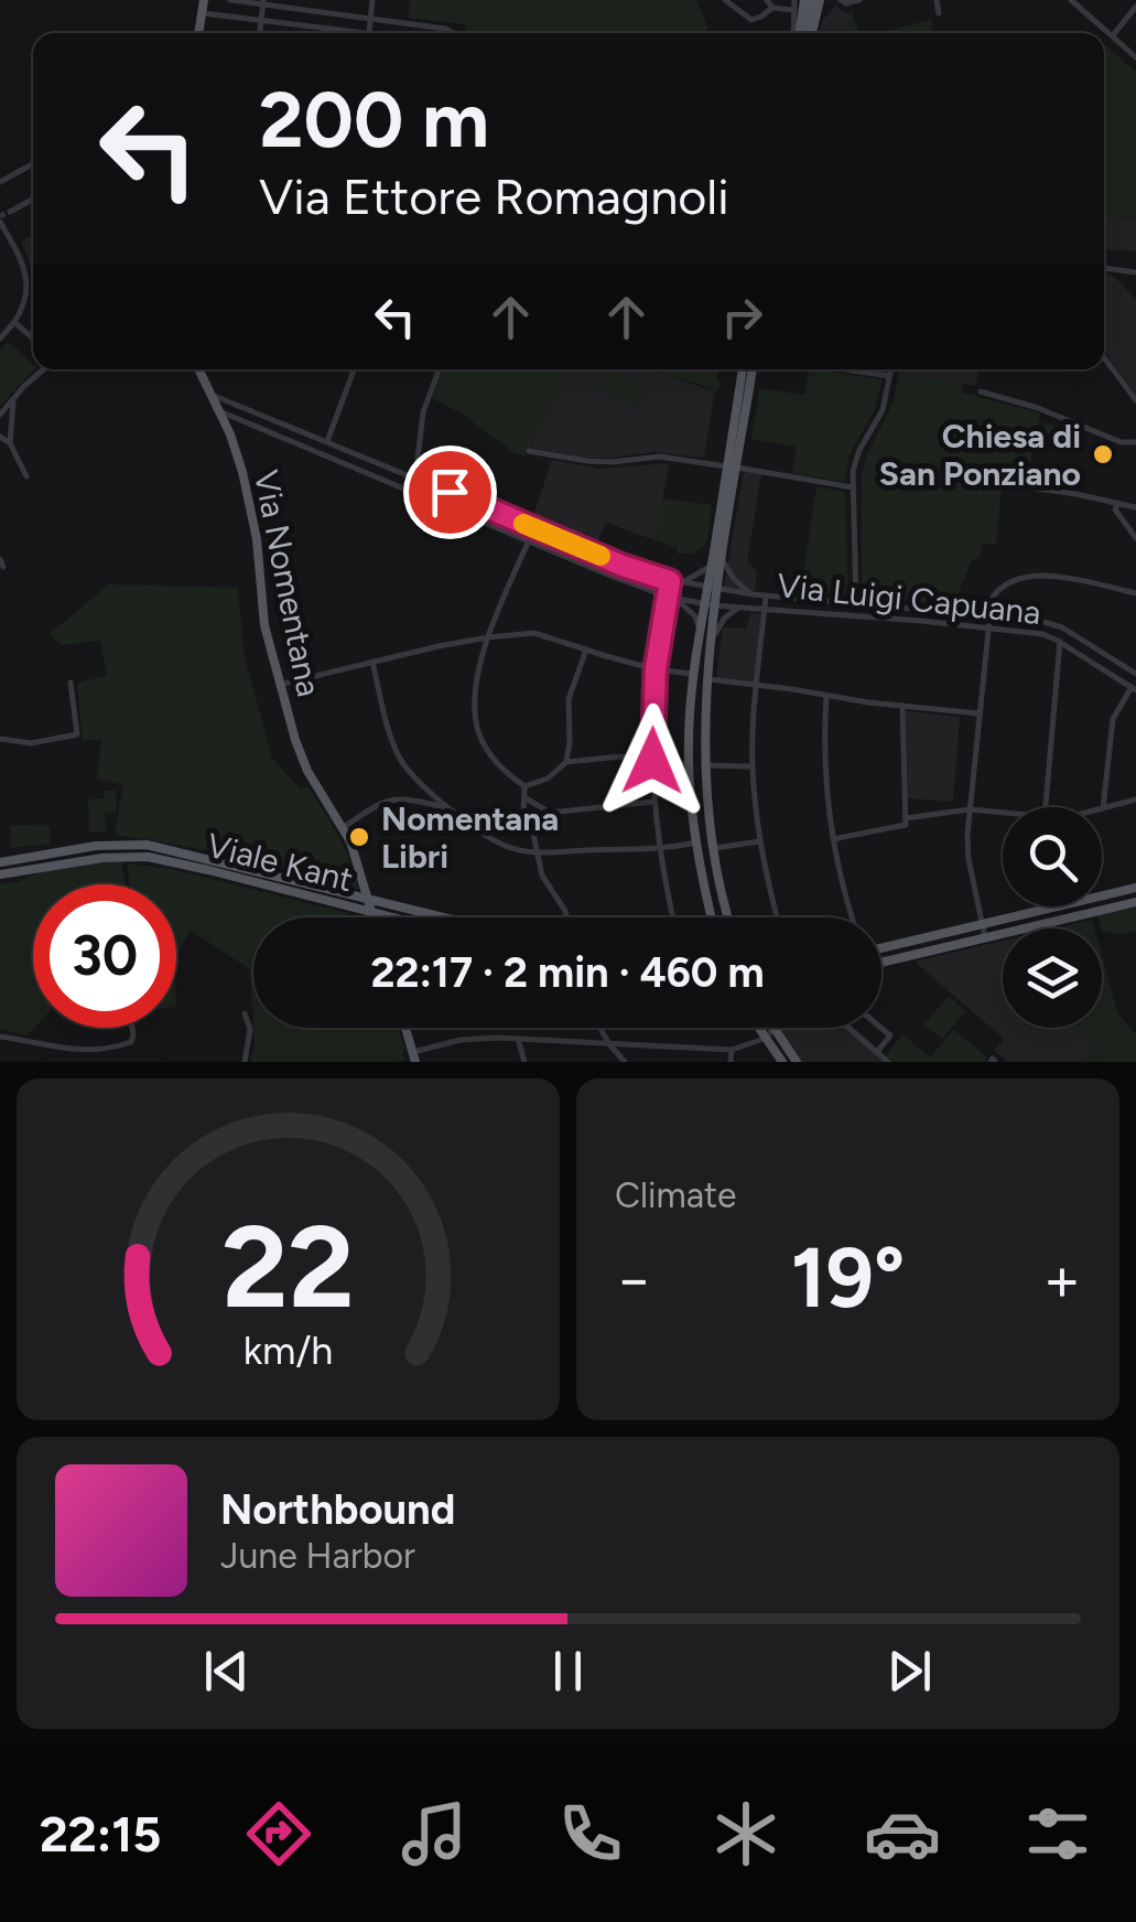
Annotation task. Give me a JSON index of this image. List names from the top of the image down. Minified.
{"streets":{"main road":["Via Nomentana","Viale Kant"],"street":["Via Luigi Capuana"]},"crossings":[["Via Nomentana","Viale Kant"]],"places":["Chiesa di San Ponziano","Nomentana Libri"],"page":{"turn":["200 m","Via Ettore Romagnoli"],"limit":"30","trip":"22:17 · 2 min · 460 m","tile":"Climate","heat":["−","19°","+"],"song":["Northbound","June Harbor"],"tabs":"22:15","gauge":["22","km/h"]}}
